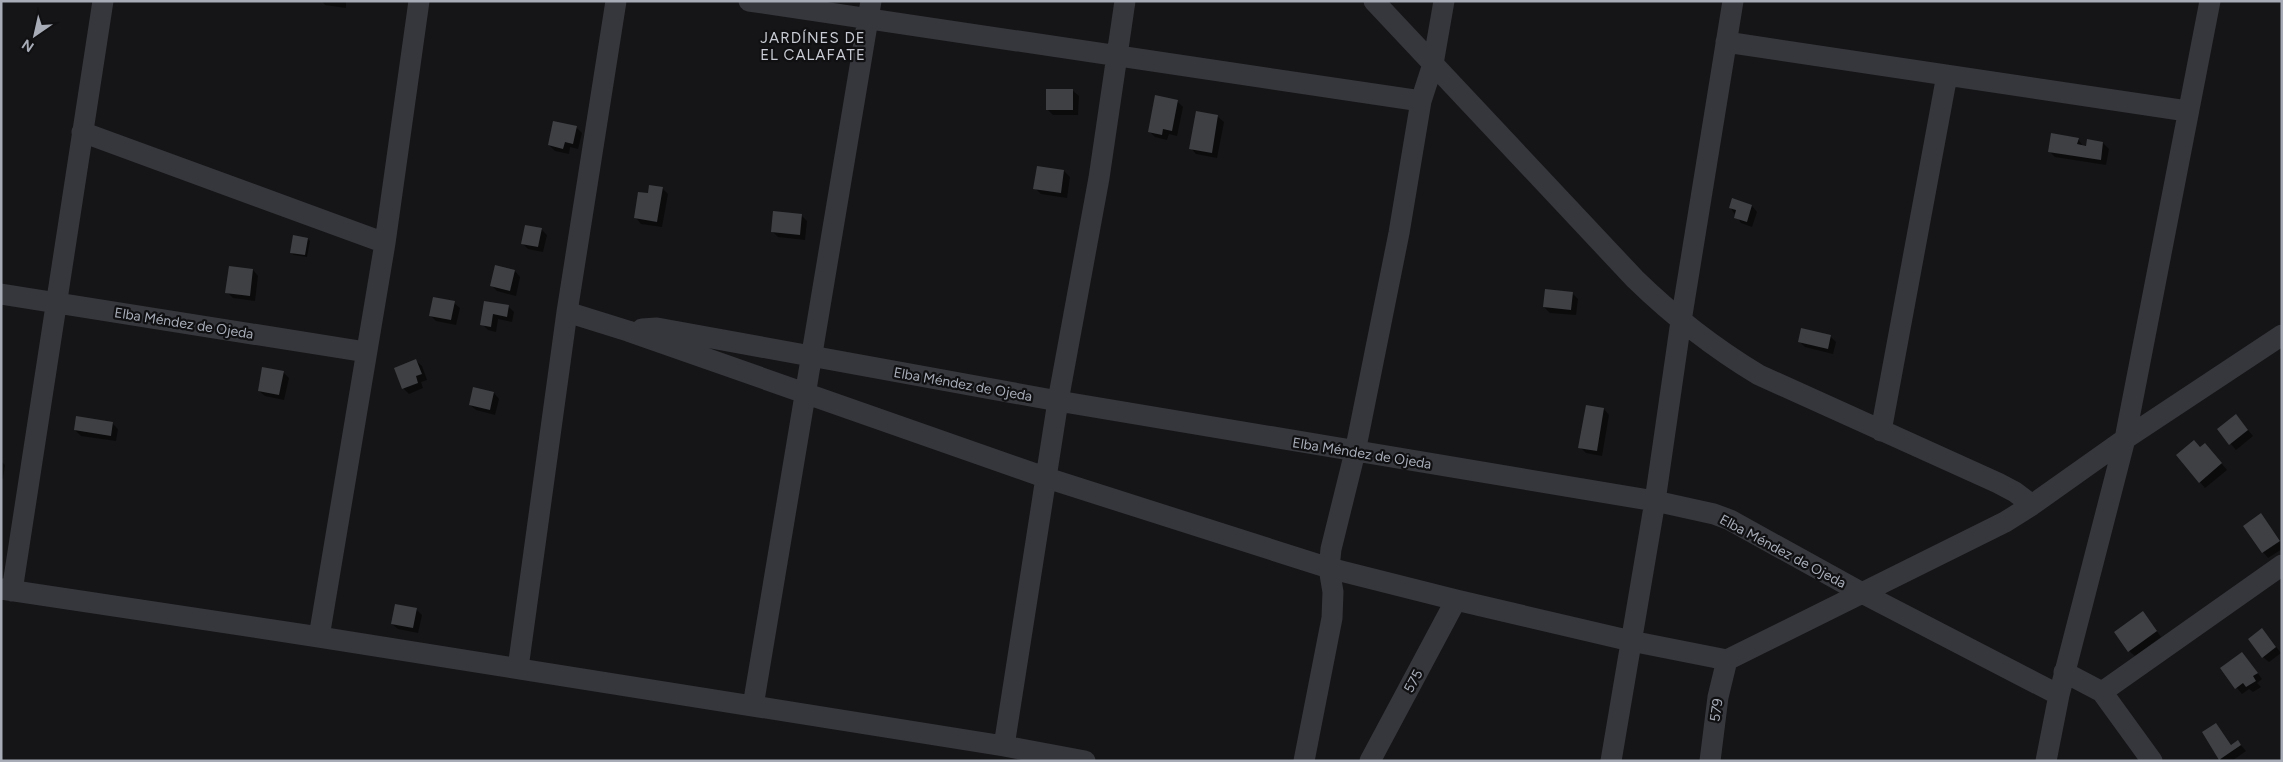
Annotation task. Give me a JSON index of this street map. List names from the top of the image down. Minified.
{"streets":{"street":["Elba Méndez de Ojeda","575","579"]},"districts":["JARDÍNES DE EL CALAFATE"],"north":"bottom left"}
